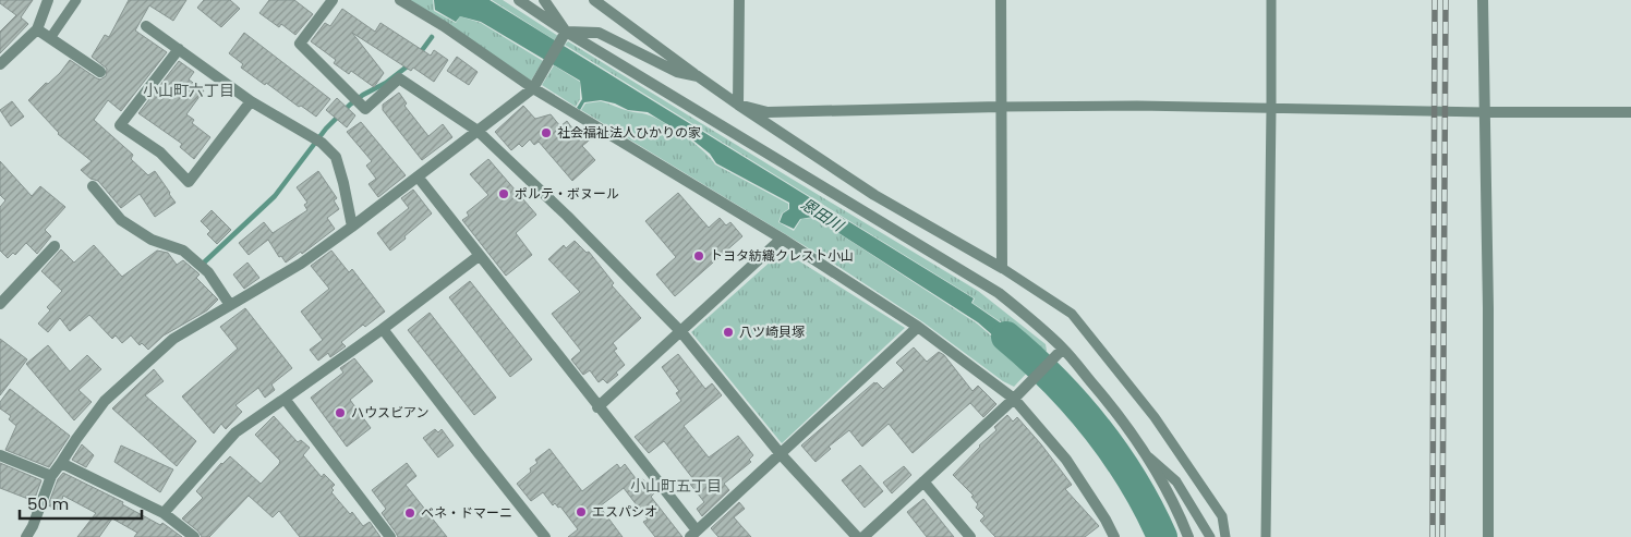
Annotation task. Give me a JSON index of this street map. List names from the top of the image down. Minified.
{"districts":["小山町六丁目","小山町五丁目"],"water":["恩田川"],"places":["社会福祉法人ひかりの家","ポルテ・ボヌール","トヨタ紡織クレスト小山","八ツ崎貝塚","ハウスビアン","エスパシオ","ベネ・ドマーニ"],"scale_bar":"50 m"}
